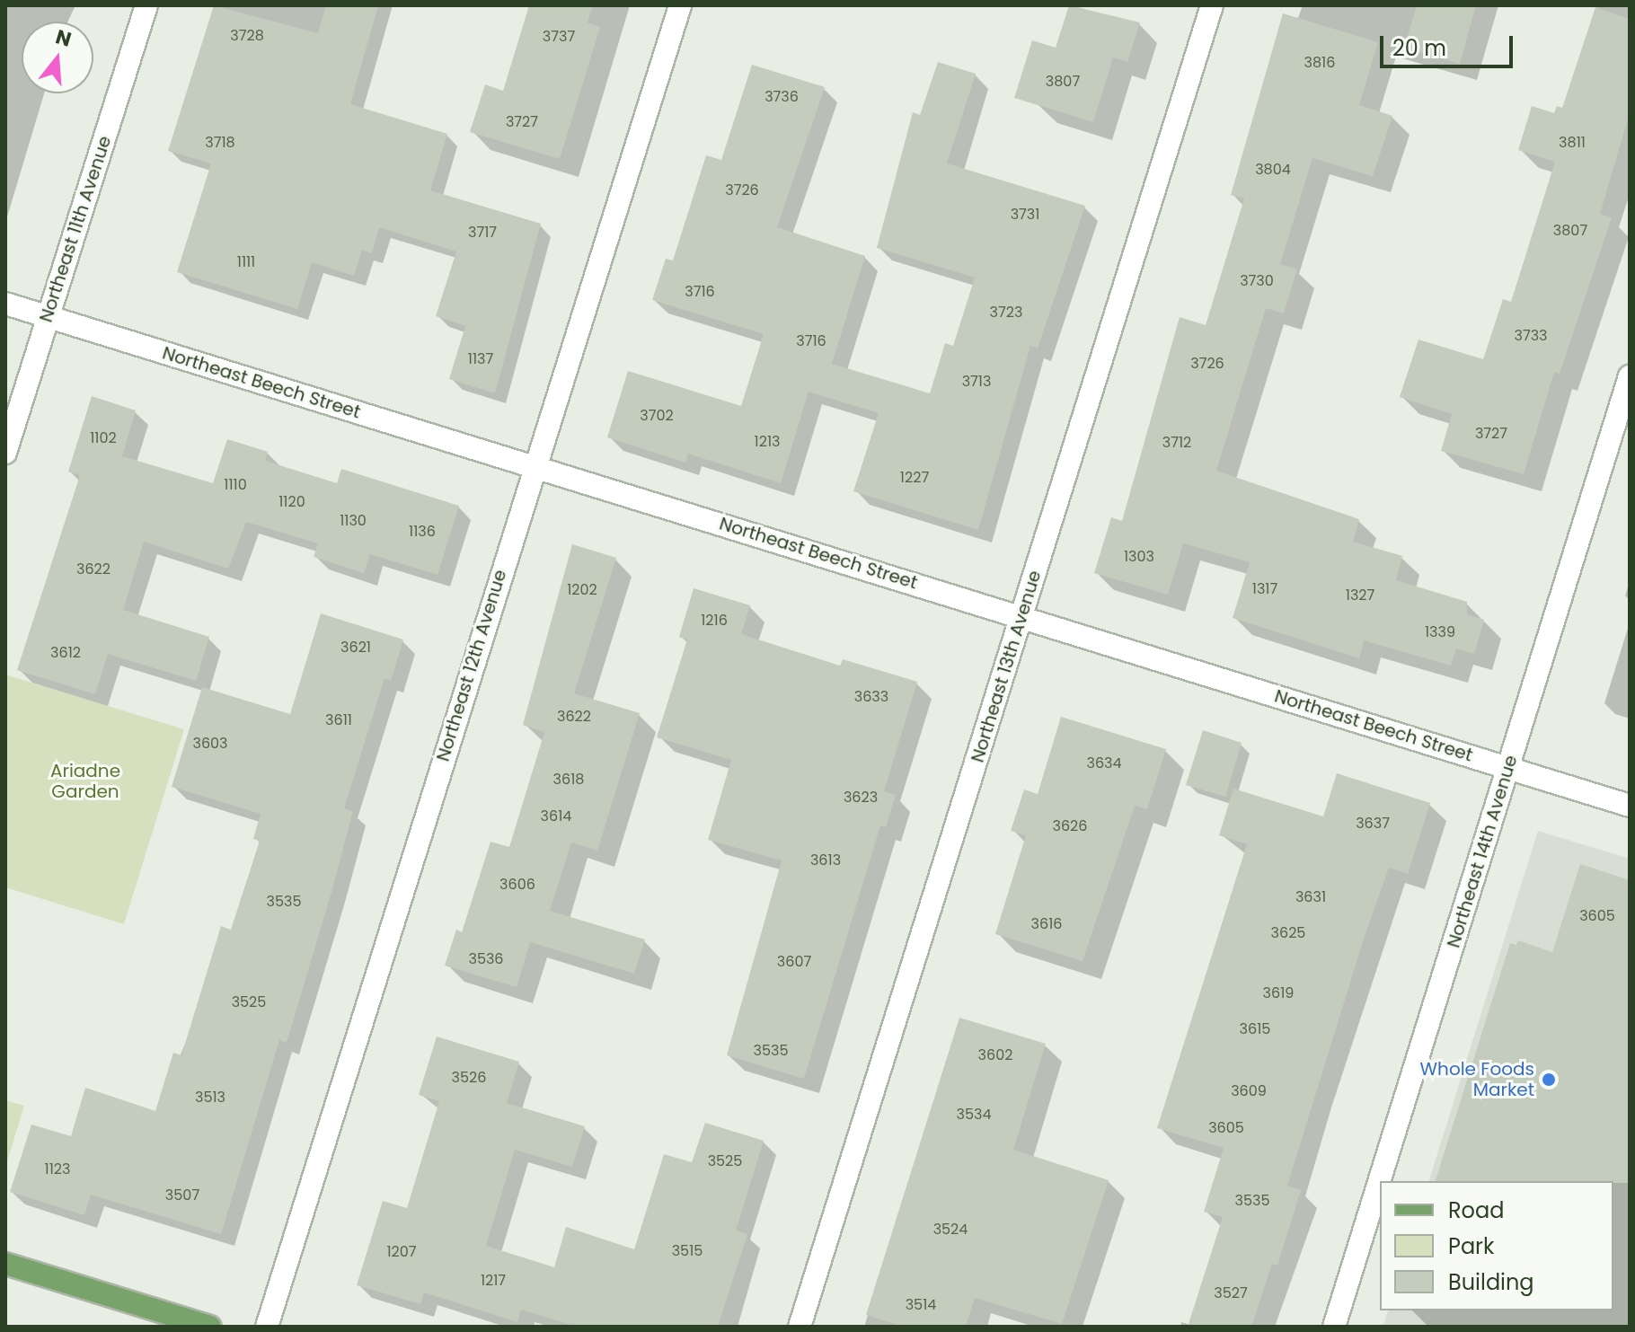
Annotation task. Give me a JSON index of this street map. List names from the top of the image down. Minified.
{"streets":{"street":["Northeast 11th Avenue","Northeast Beech Street","Northeast 12th Avenue","Northeast 13th Avenue","Northeast 14th Avenue"]},"crossings":[["Northeast 11th Avenue","Northeast Beech Street"],["Northeast Beech Street","Northeast 12th Avenue"],["Northeast Beech Street","Northeast 13th Avenue"],["Northeast Beech Street","Northeast 14th Avenue"]],"parks":["Ariadne Garden"],"places":["Whole Foods Market"],"house_numbers":["3728","3737","3816","3807","3736","3727","3718","3811","3804","3726","3731","3807","3717","1111","3730","3716","3723","3733","3716","1137","3726","3713","3702","3727","1102","1213","3712","1227","1110","1120","1130","1136","1303","3622","1317","1202","1327","1216","1339","3621","3612","3633","3622","3611","3603","3634","3618","3623","3614","3637","3626","3613","3606","3631","3535","3605","3616","3625","3536","3607","3619","3525","3615","3535","3602","3526","3609","3513","3534","3605","3525","1123","3507","3535","3524","3515","1207","1217","3527","3514"],"legend":["Road","Park","Building"],"scale_bar":"20 m","north":"top"}
